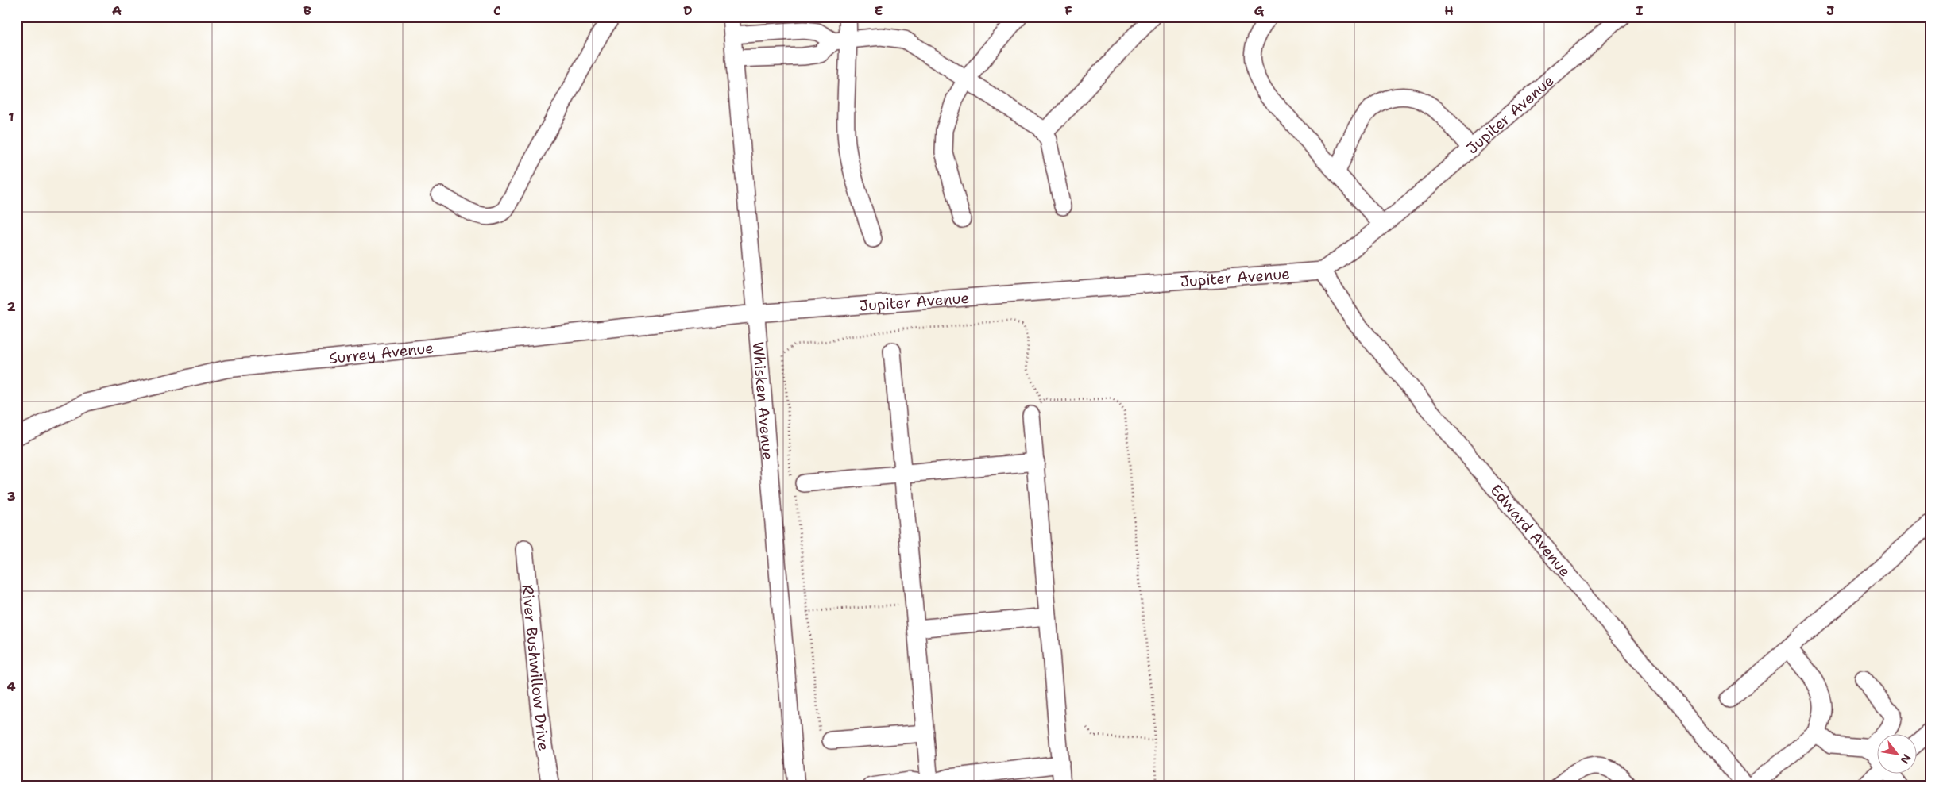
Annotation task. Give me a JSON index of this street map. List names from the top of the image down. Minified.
{"streets":{"street":["Jupiter Avenue","Surrey Avenue","Whisken Avenue","Edward Avenue","River Bushwillow Drive"]},"crossings":[["Jupiter Avenue","Surrey Avenue"],["Jupiter Avenue","Whisken Avenue"],["Jupiter Avenue","Edward Avenue"],["Surrey Avenue","Whisken Avenue"]],"north":"bottom right","grid":{"columns":["A","B","C","D","E","F","G","H","I","J"],"rows":["1","2","3","4"]}}
